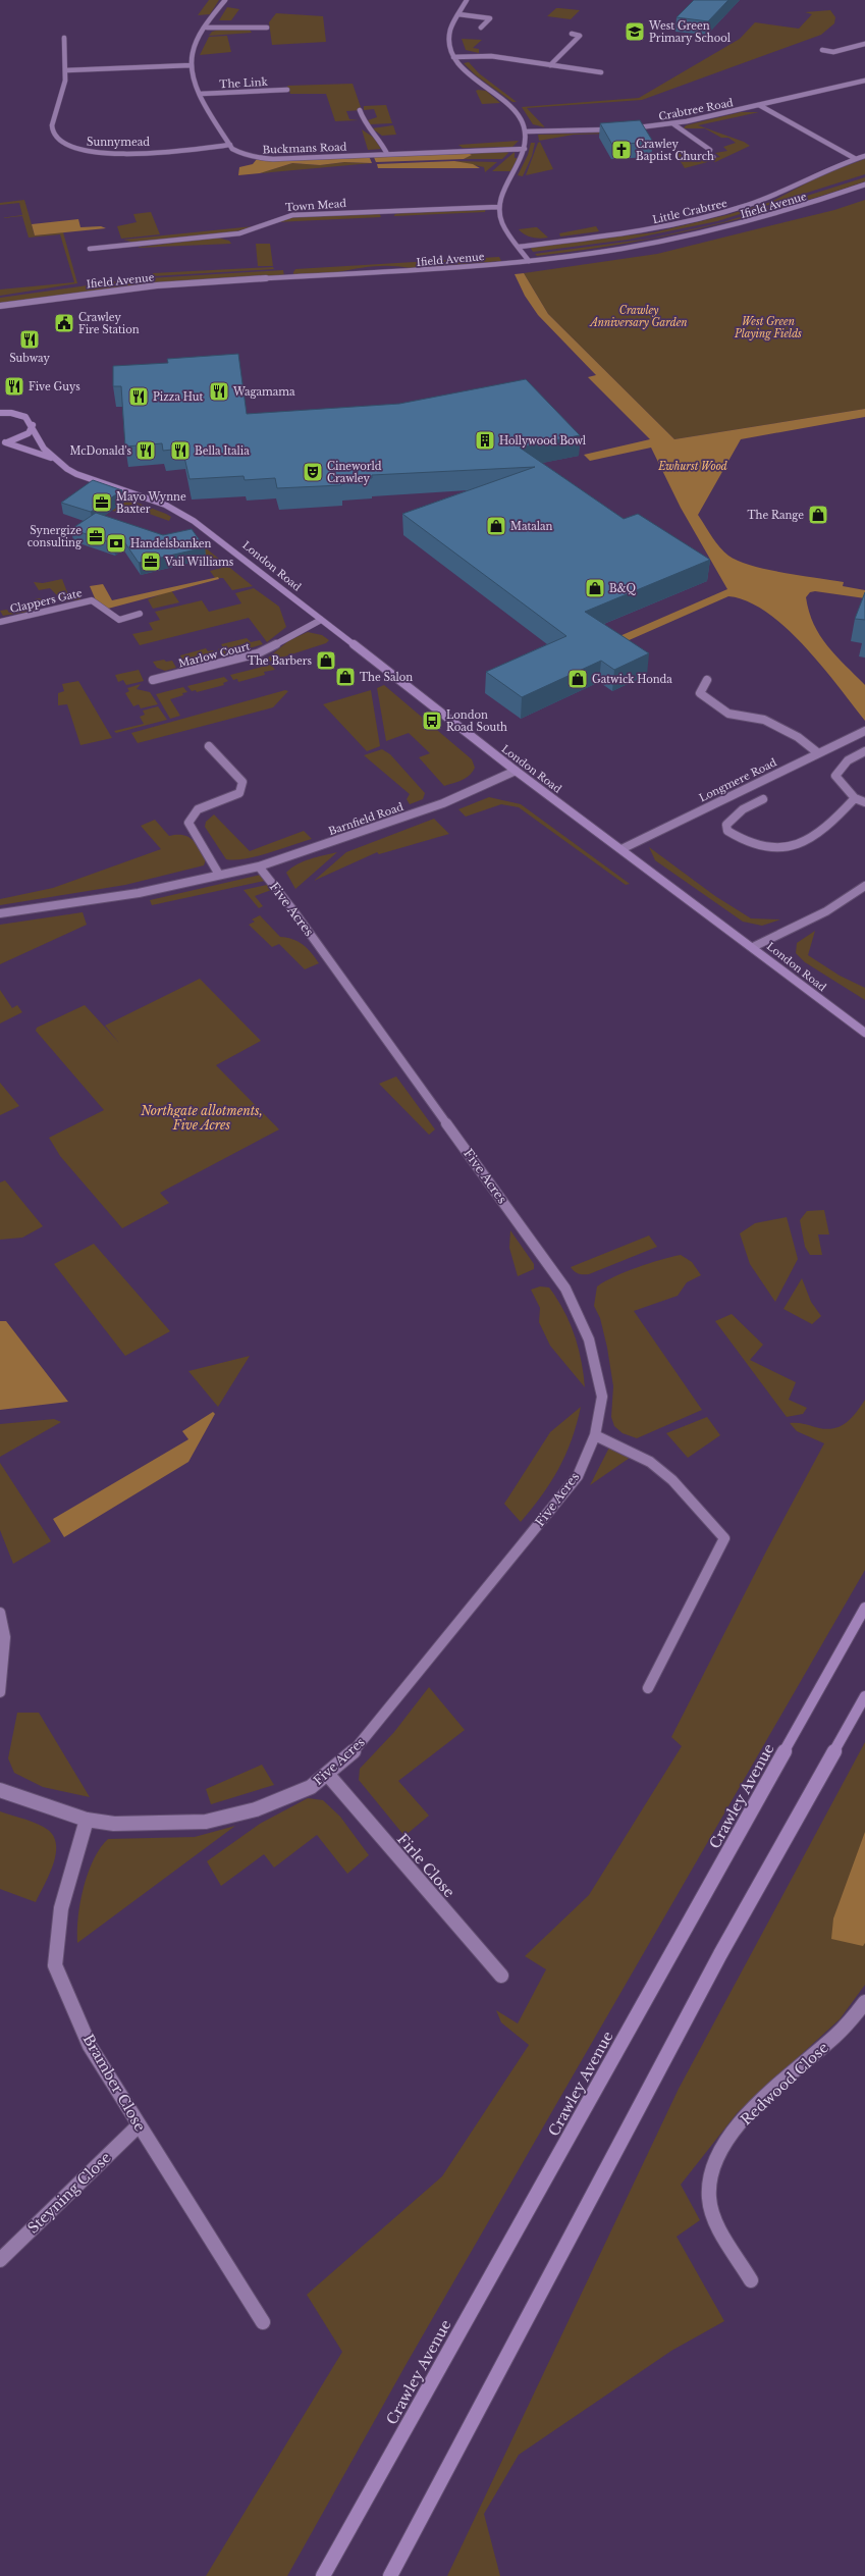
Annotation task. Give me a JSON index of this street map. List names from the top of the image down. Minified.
{"streets":{"main road":["London Road","Crawley Avenue"],"street":["The Link","Crabtree Road","Sunnymead","Buckmans Road","Town Mead","Ifield Avenue","Little Crabtree","Clappers Gate","Marlow Court","Longmere Road","Barnfield Road","Five Acres","Firle Close","Bramber Close","Redwood Close","Steyning Close"]},"crossings":[["The Link","Buckmans Road"],["Sunnymead","Buckmans Road"],["London Road","Marlow Court"],["London Road","Longmere Road"],["London Road","Barnfield Road"],["Barnfield Road","Five Acres"],["Five Acres","Firle Close"],["Five Acres","Bramber Close"],["Bramber Close","Steyning Close"]],"parks":["Crawley Anniversary Garden","West Green Playing Fields","Ewhurst Wood","Northgate allotments, Five Acres"],"places":{"school or university":["West Green Primary School"],"church":["Crawley Baptist Church"],"public building":["Crawley Fire Station"],"restaurant":["Subway","Five Guys","Wagamama","Pizza Hut","McDonald's","Bella Italia"],"building":["Hollywood Bowl"],"theatre":["Cineworld Crawley"],"office":["Mayo Wynne Baxter","Synergize consulting","Vail Williams"],"shop":["The Range","Matalan","B&Q","The Barbers","The Salon","Gatwick Honda"],"bank":["Handelsbanken"],"bus stop":["London Road South"]}}
